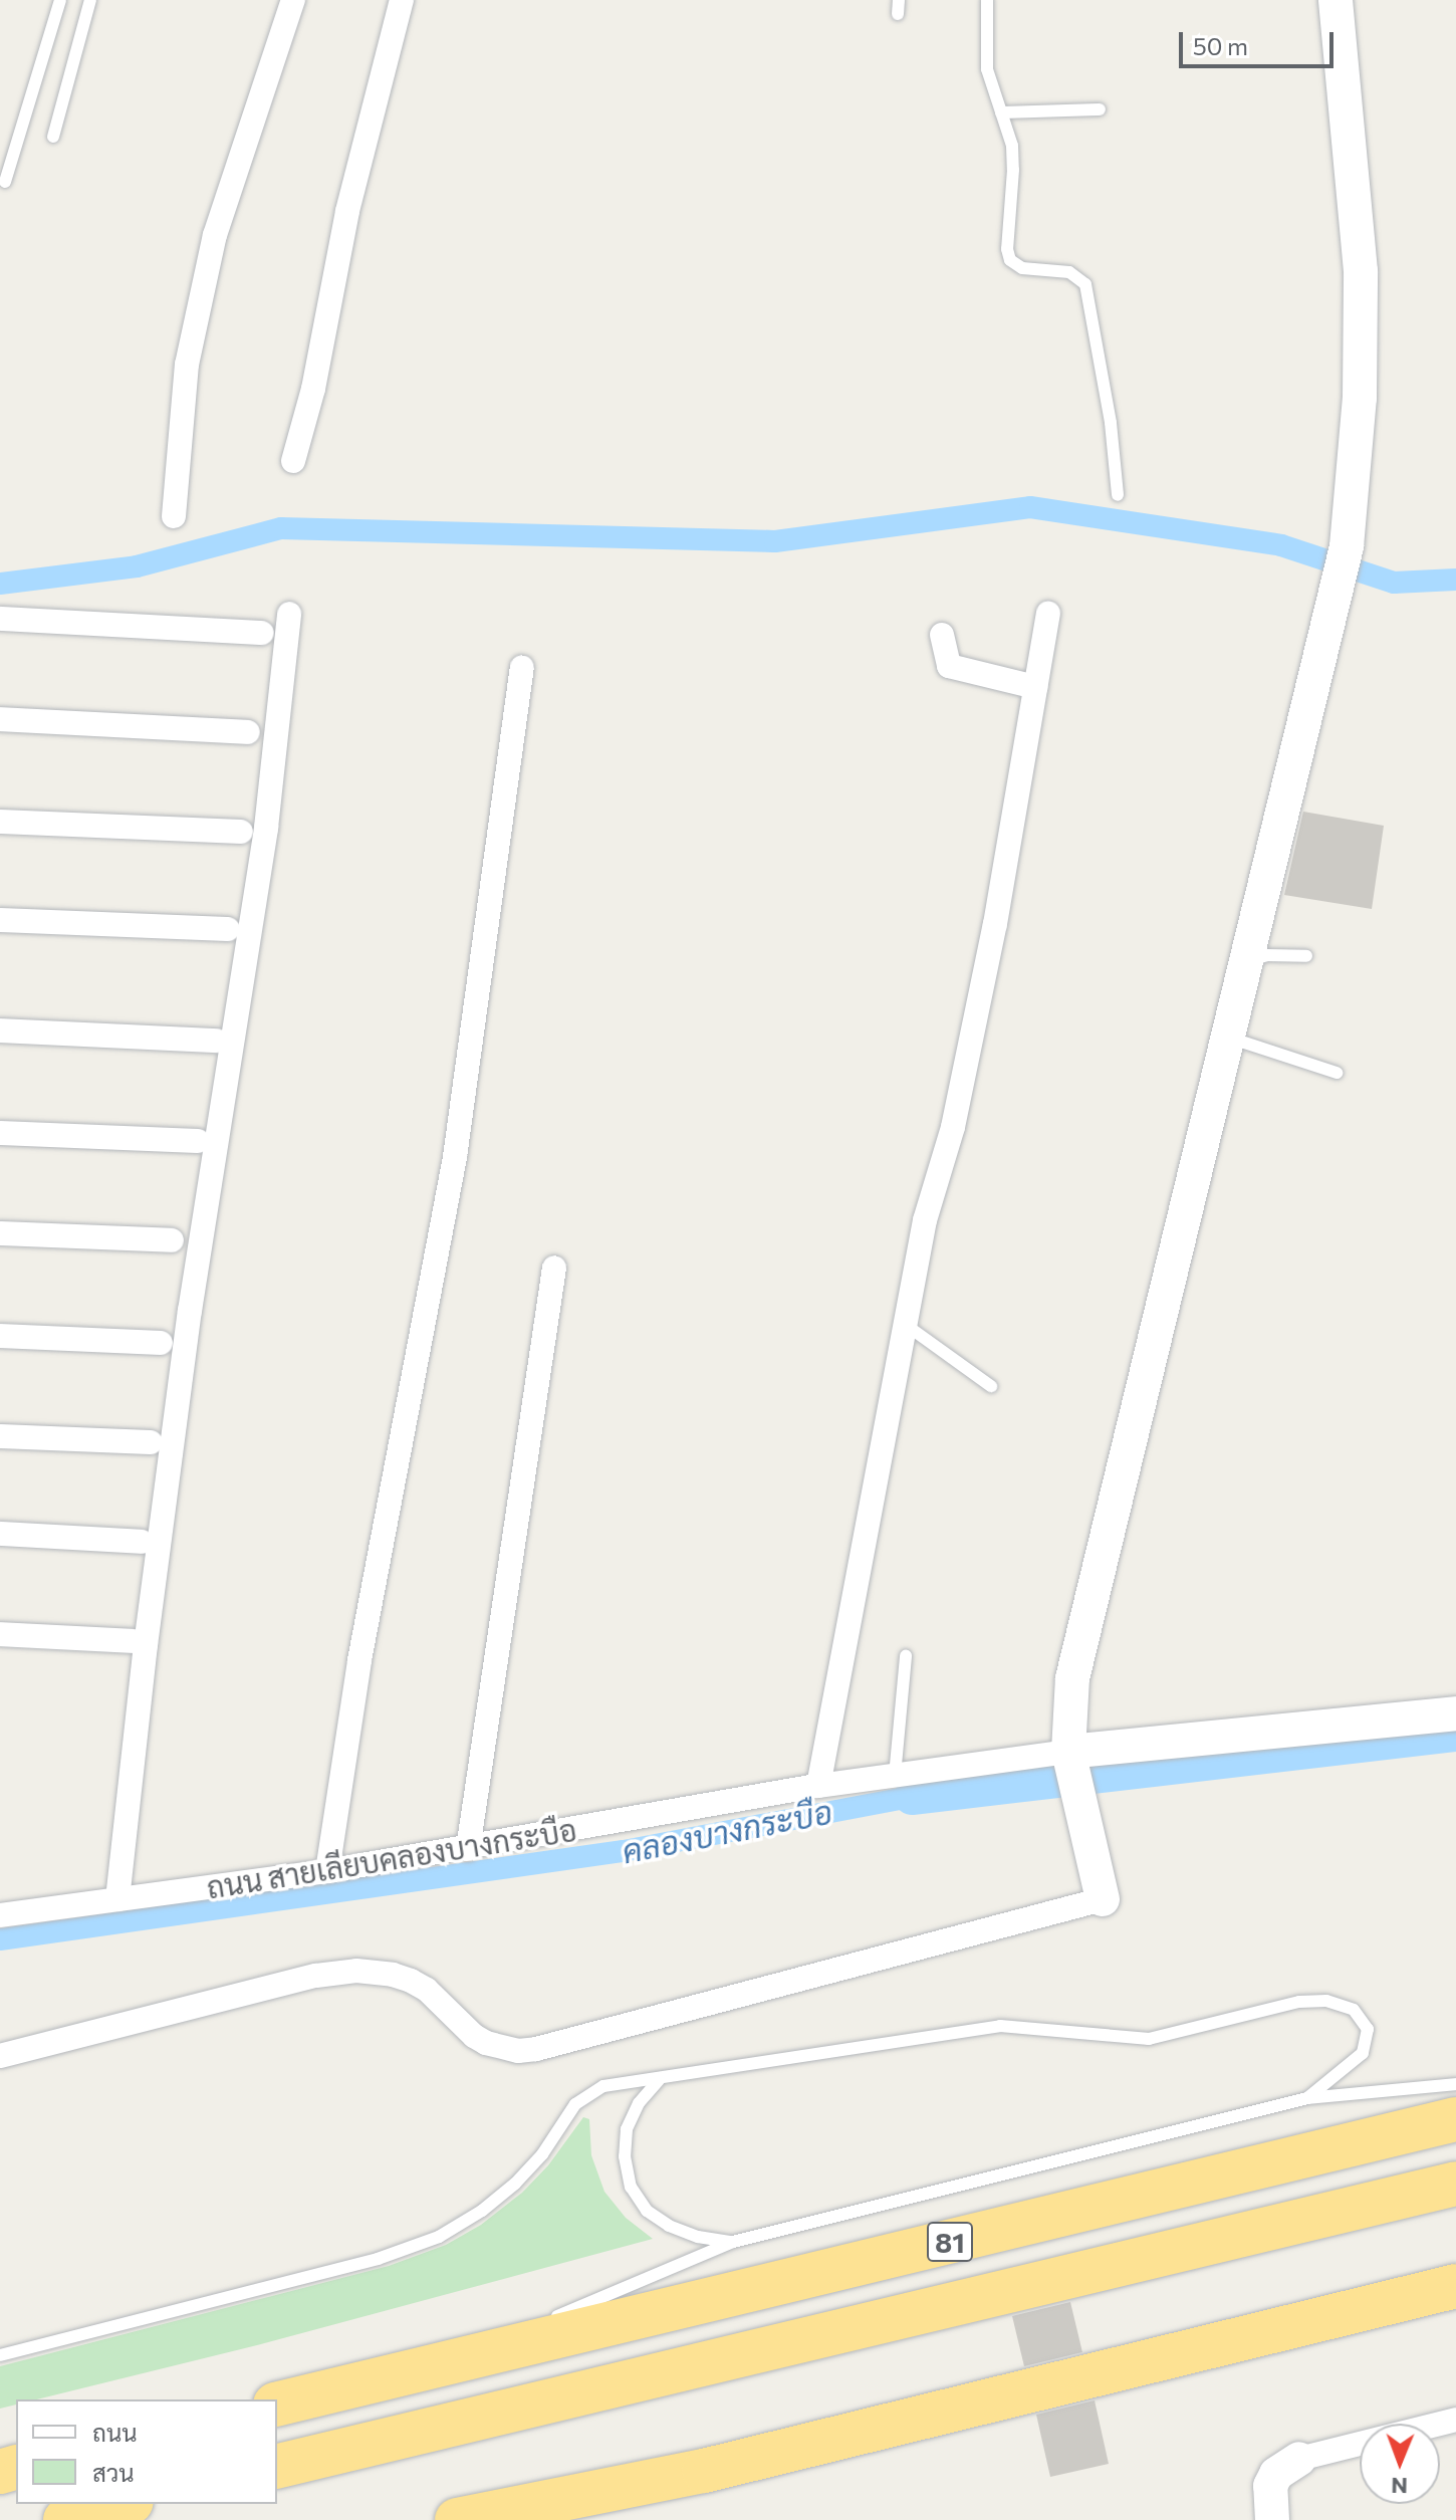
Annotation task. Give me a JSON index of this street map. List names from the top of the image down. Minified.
{"streets":{"highway":["81"],"street":["ถนน สายเลียบคลองบางกระบือ"]},"water":["คลองบางกระบือ"],"legend":["ถนน","สวน"],"scale_bar":"50 m","north":"bottom"}
